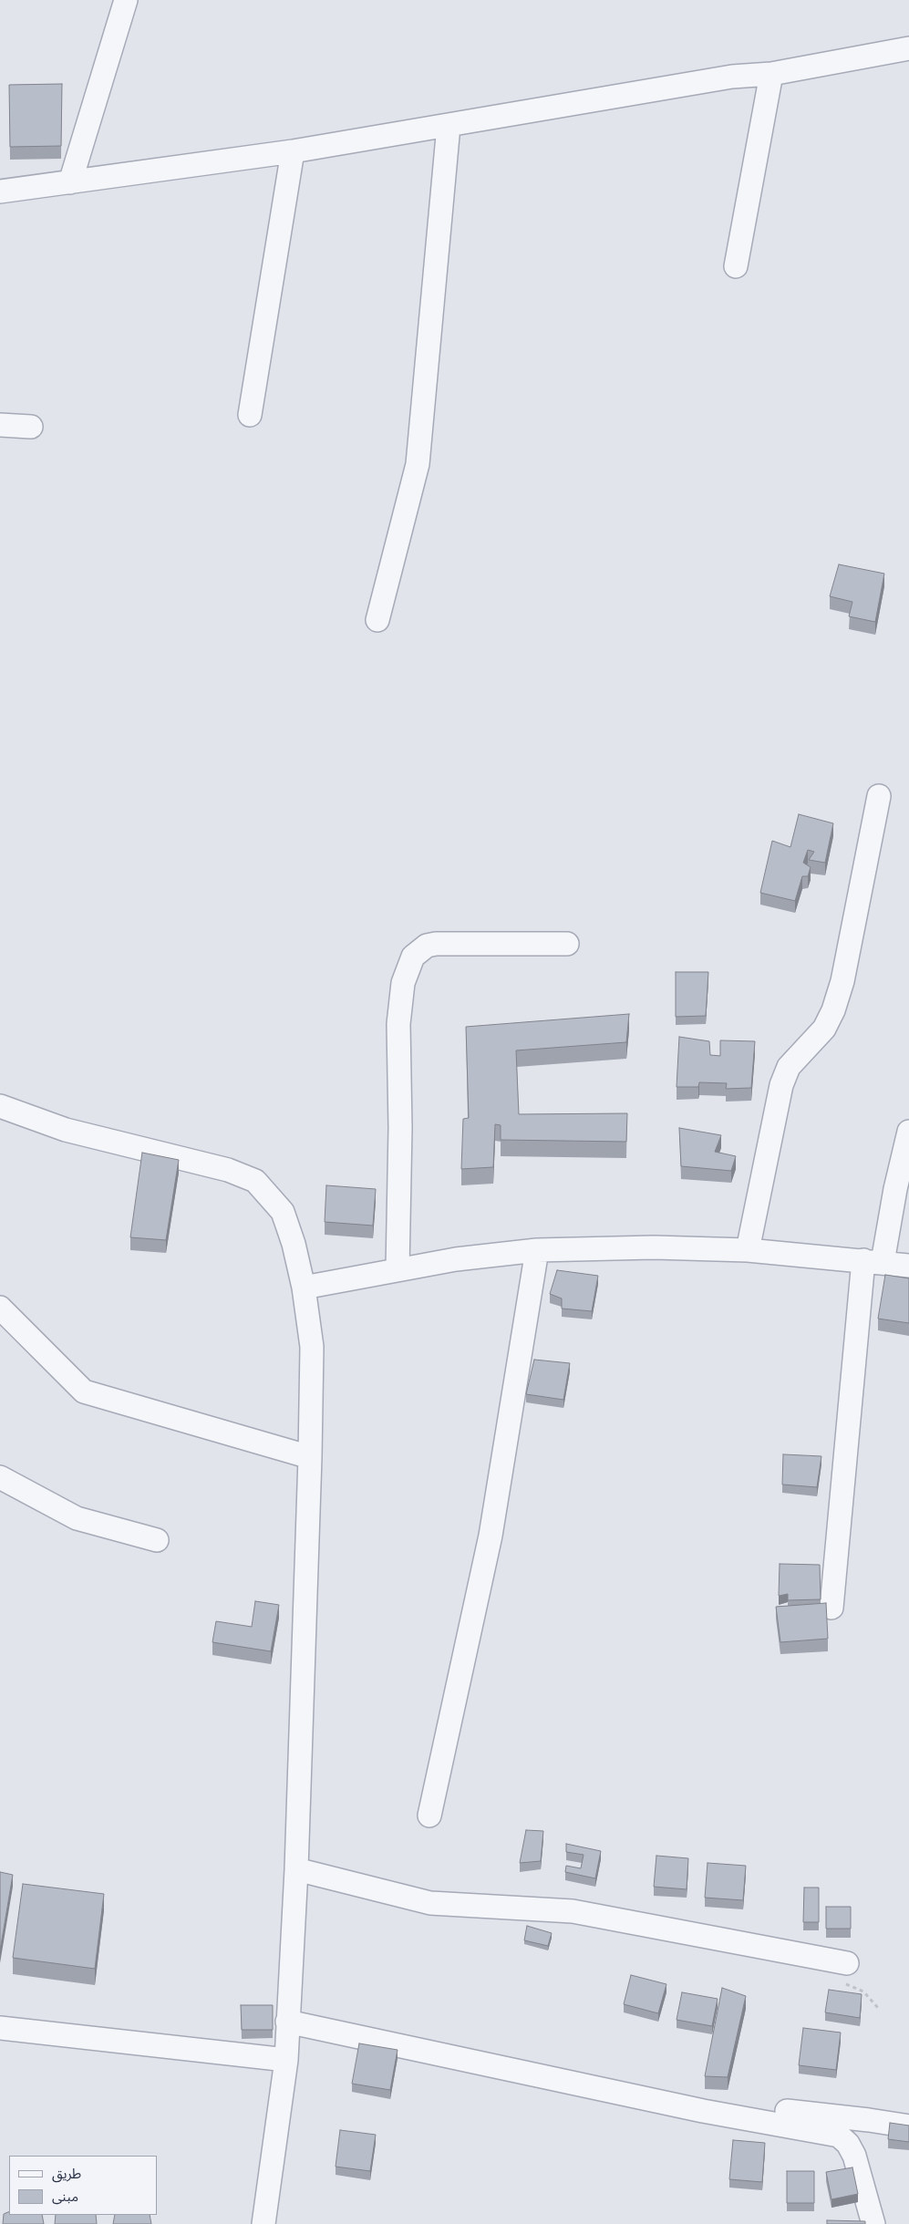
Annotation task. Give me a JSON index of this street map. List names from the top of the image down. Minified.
{"legend":["طريق","مبنى"]}
